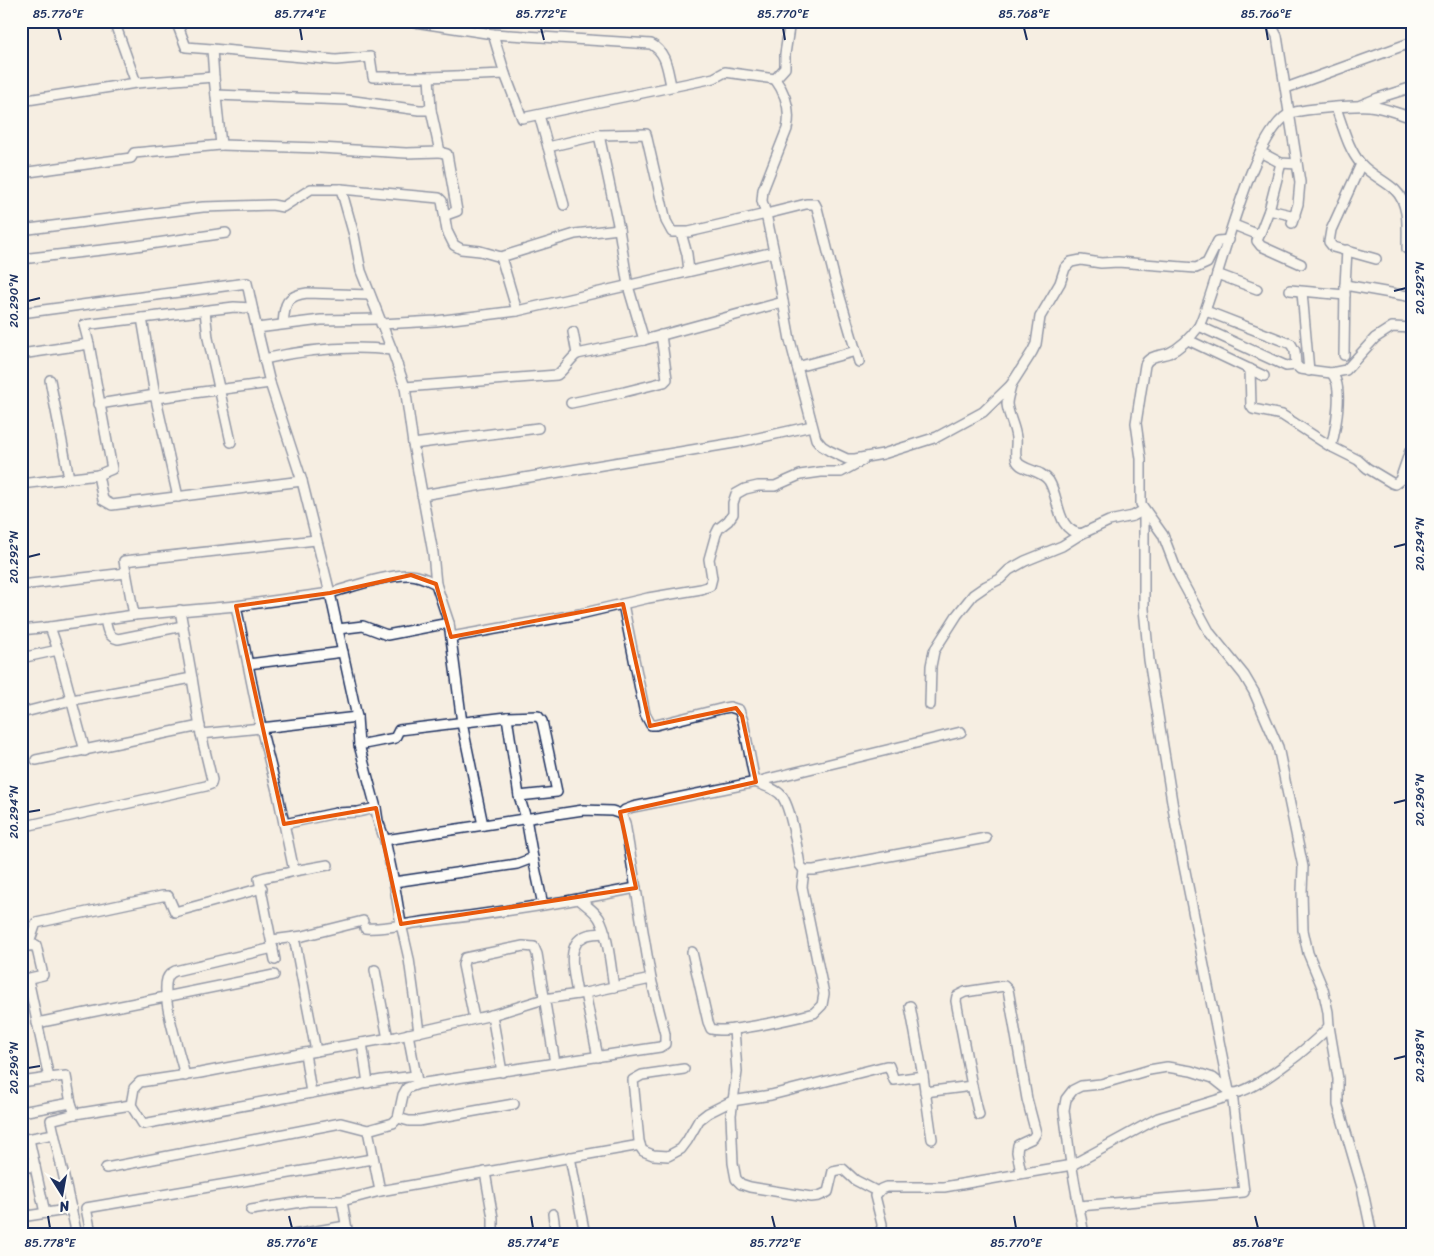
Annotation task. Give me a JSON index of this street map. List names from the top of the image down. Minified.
{"north":"bottom","coordinates":["85.776°E","85.774°E","85.772°E","85.770°E","85.768°E","85.766°E","20.292°N","20.290°N","20.294°N","20.296°N","20.298°N","85.778°E"]}
